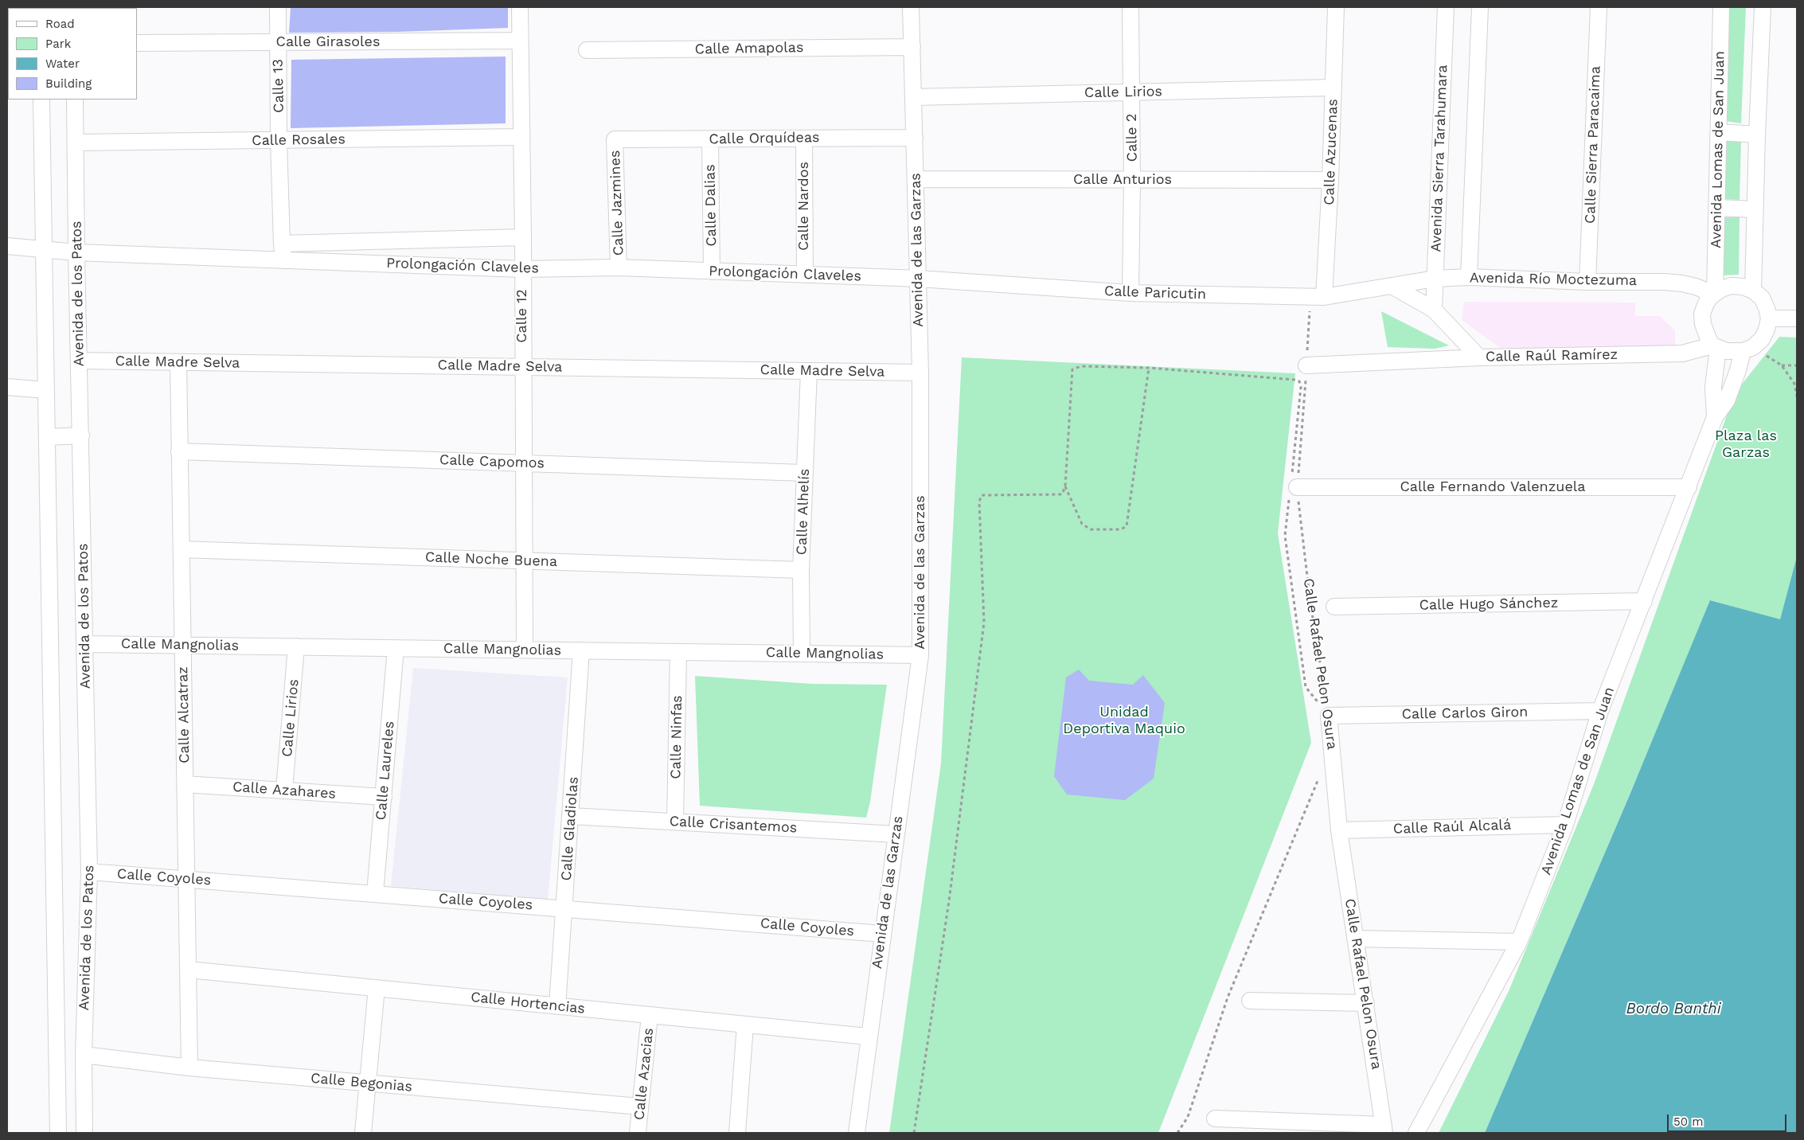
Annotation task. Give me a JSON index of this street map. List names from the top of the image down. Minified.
{"streets":{"street":["Calle Girasoles","Calle Amapolas","Calle 13","Calle Lirios","Calle 2","Calle Orquídeas","Calle Rosales","Calle Sierra Paracaima","Avenida Lomas de San Juan","Calle Azucenas","Avenida Sierra Tarahumara","Calle Anturios","Calle Jazmines","Calle Dalias","Calle Nardos","Avenida de las Garzas","Prolongación Claveles","Avenida Río Moctezuma","Calle Paricutin","Avenida de los Patos","Calle 12","Calle Raúl Ramírez","Calle Madre Selva","Calle Capomos","Calle Fernando Valenzuela","Calle Alhelís","Calle Noche Buena","Calle Hugo Sánchez","Calle Mangnolias","Calle Rafael Pelon Osura","Calle Carlos Giron","Calle Alcatraz","Calle Ninfas","Calle Laureles","Calle Azahares","Calle Crisantemos","Calle Raúl Alcalá","Calle Gladiolas","Calle Coyoles","Calle Hortencias","Calle Azacias","Calle Begonias"]},"crossings":[["Calle Girasoles","Calle 13"],["Calle Girasoles","Calle 12"],["Calle Amapolas","Avenida de las Garzas"],["Calle 13","Calle Rosales"],["Calle 13","Prolongación Claveles"],["Calle Lirios","Calle 2"],["Calle Lirios","Calle Azucenas"],["Calle Lirios","Avenida de las Garzas"],["Calle Lirios","Calle Mangnolias"],["Calle Lirios","Calle Azahares"],["Calle 2","Calle Anturios"],["Calle 2","Calle Paricutin"],["Calle Orquídeas","Calle Jazmines"],["Calle Orquídeas","Calle Dalias"],["Calle Orquídeas","Calle Nardos"],["Calle Orquídeas","Avenida de las Garzas"],["Calle Rosales","Avenida de los Patos"],["Calle Rosales","Calle 12"],["Calle Sierra Paracaima","Avenida Río Moctezuma"],["Avenida Lomas de San Juan","Avenida Río Moctezuma"],["Avenida Lomas de San Juan","Calle Raúl Ramírez"],["Avenida Lomas de San Juan","Calle Fernando Valenzuela"],["Avenida Lomas de San Juan","Calle Hugo Sánchez"],["Avenida Lomas de San Juan","Calle Carlos Giron"],["Avenida Lomas de San Juan","Calle Raúl Alcalá"],["Calle Azucenas","Calle Anturios"],["Calle Azucenas","Calle Paricutin"],["Calle Azucenas","Calle Rafael Pelon Osura"],["Avenida Sierra Tarahumara","Avenida Río Moctezuma"],["Avenida Sierra Tarahumara","Calle Raúl Ramírez"],["Calle Anturios","Avenida de las Garzas"],["Calle Jazmines","Prolongación Claveles"],["Calle Dalias","Prolongación Claveles"],["Calle Nardos","Prolongación Claveles"],["Avenida de las Garzas","Prolongación Claveles"],["Avenida de las Garzas","Calle Paricutin"],["Avenida de las Garzas","Calle Madre Selva"],["Avenida de las Garzas","Calle Mangnolias"],["Avenida de las Garzas","Calle Crisantemos"],["Avenida de las Garzas","Calle Coyoles"],["Avenida de las Garzas","Calle Hortencias"],["Prolongación Claveles","Calle Paricutin"],["Prolongación Claveles","Avenida de los Patos"],["Prolongación Claveles","Calle 12"],["Avenida Río Moctezuma","Calle Paricutin"],["Avenida Río Moctezuma","Calle Raúl Ramírez"],["Calle Paricutin","Calle Raúl Ramírez"],["Calle Paricutin","Calle Rafael Pelon Osura"],["Avenida de los Patos","Calle Madre Selva"],["Avenida de los Patos","Calle Mangnolias"],["Avenida de los Patos","Calle Coyoles"],["Avenida de los Patos","Calle Begonias"],["Calle 12","Calle Madre Selva"],["Calle 12","Calle Capomos"],["Calle 12","Calle Noche Buena"],["Calle 12","Calle Mangnolias"],["Calle Madre Selva","Calle Alhelís"],["Calle Madre Selva","Calle Alcatraz"],["Calle Capomos","Calle Alhelís"],["Calle Capomos","Calle Alcatraz"],["Calle Fernando Valenzuela","Calle Rafael Pelon Osura"],["Calle Alhelís","Calle Noche Buena"],["Calle Alhelís","Calle Mangnolias"],["Calle Noche Buena","Calle Alcatraz"],["Calle Mangnolias","Calle Alcatraz"],["Calle Mangnolias","Calle Ninfas"],["Calle Mangnolias","Calle Laureles"],["Calle Mangnolias","Calle Gladiolas"],["Calle Rafael Pelon Osura","Calle Carlos Giron"],["Calle Rafael Pelon Osura","Calle Raúl Alcalá"],["Calle Alcatraz","Calle Azahares"],["Calle Alcatraz","Calle Coyoles"],["Calle Alcatraz","Calle Hortencias"],["Calle Alcatraz","Calle Begonias"],["Calle Ninfas","Calle Crisantemos"],["Calle Laureles","Calle Azahares"],["Calle Laureles","Calle Coyoles"],["Calle Crisantemos","Calle Gladiolas"],["Calle Gladiolas","Calle Coyoles"],["Calle Gladiolas","Calle Hortencias"],["Calle Hortencias","Calle Azacias"],["Calle Azacias","Calle Begonias"]],"water":["Bordo Banthi"],"parks":["Plaza las Garzas","Unidad Deportiva Maquio"],"legend":["Road","Park","Water","Building"],"scale_bar":"50 m"}
